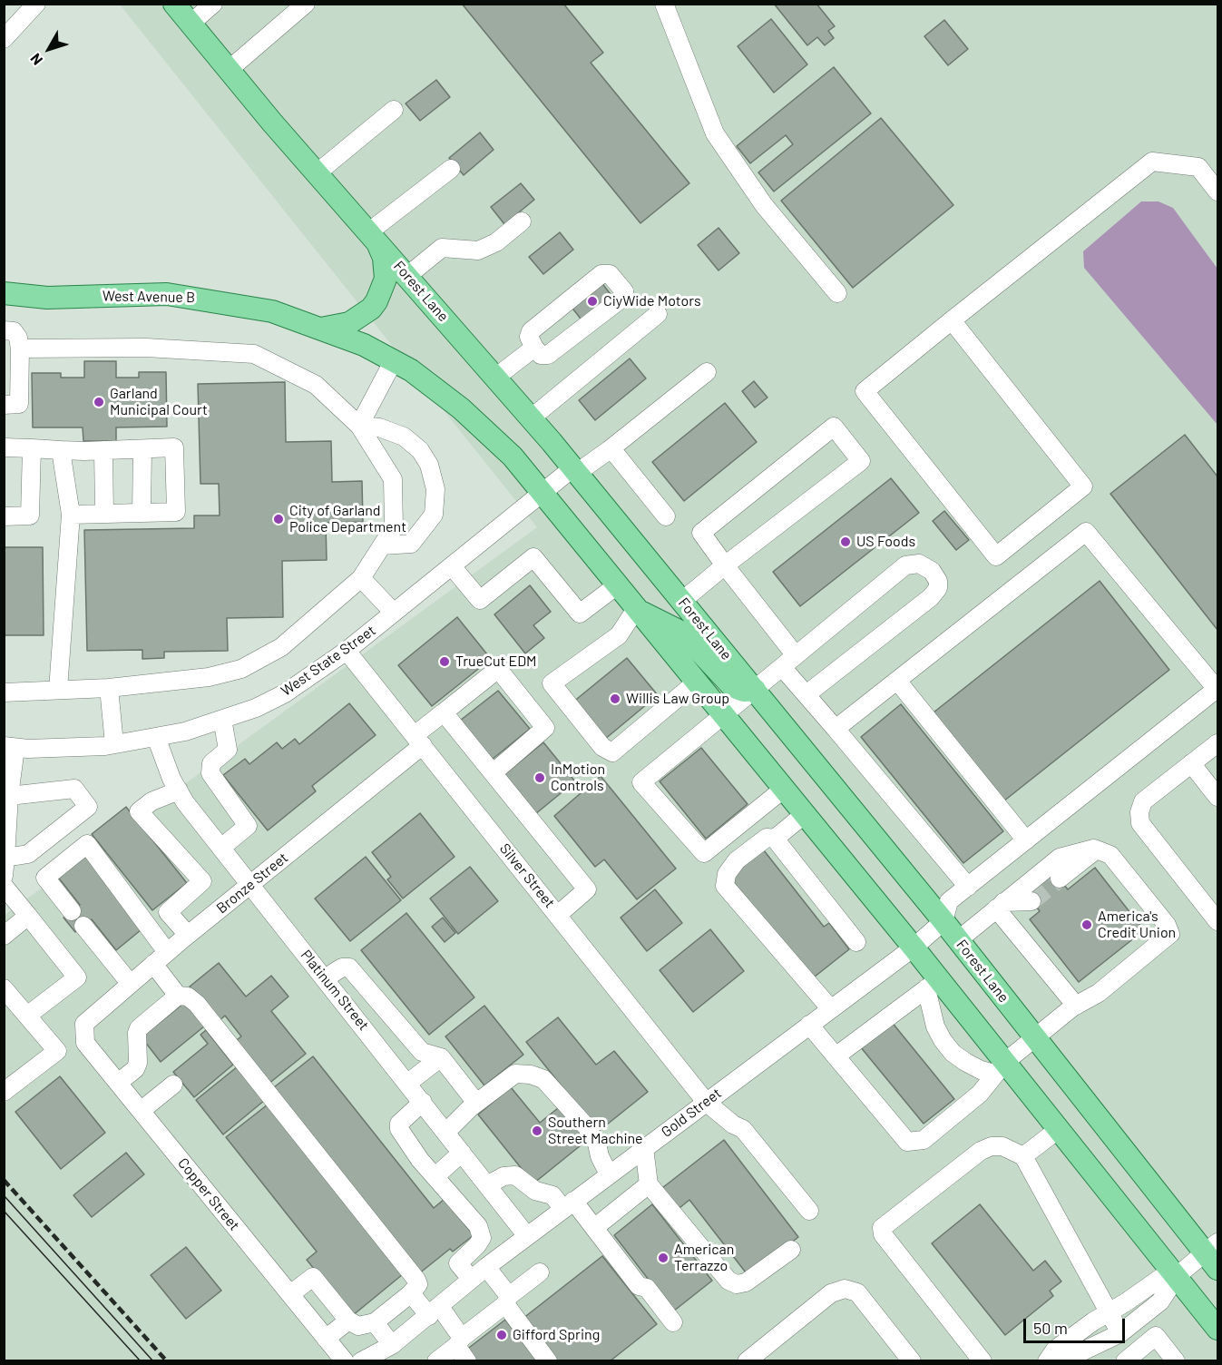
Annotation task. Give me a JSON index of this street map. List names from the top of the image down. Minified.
{"streets":{"main road":["Forest Lane","West Avenue B"],"street":["West State Street","Silver Street","Bronze Street","Platinum Street","Gold Street","Copper Street"]},"crossings":[["Forest Lane","West State Street"],["Forest Lane","Gold Street"],["West State Street","Silver Street"],["West State Street","Platinum Street"],["Silver Street","Bronze Street"],["Silver Street","Gold Street"],["Bronze Street","Platinum Street"],["Bronze Street","Copper Street"],["Platinum Street","Gold Street"]],"places":["CiyWide Motors","Garland Municipal Court","City of Garland Police Department","US Foods","TrueCut EDM","Willis Law Group","InMotion Controls","America's Credit Union","Southern Street Machine","American Terrazzo","Gifford Spring"],"scale_bar":"50 m","north":"bottom left"}
